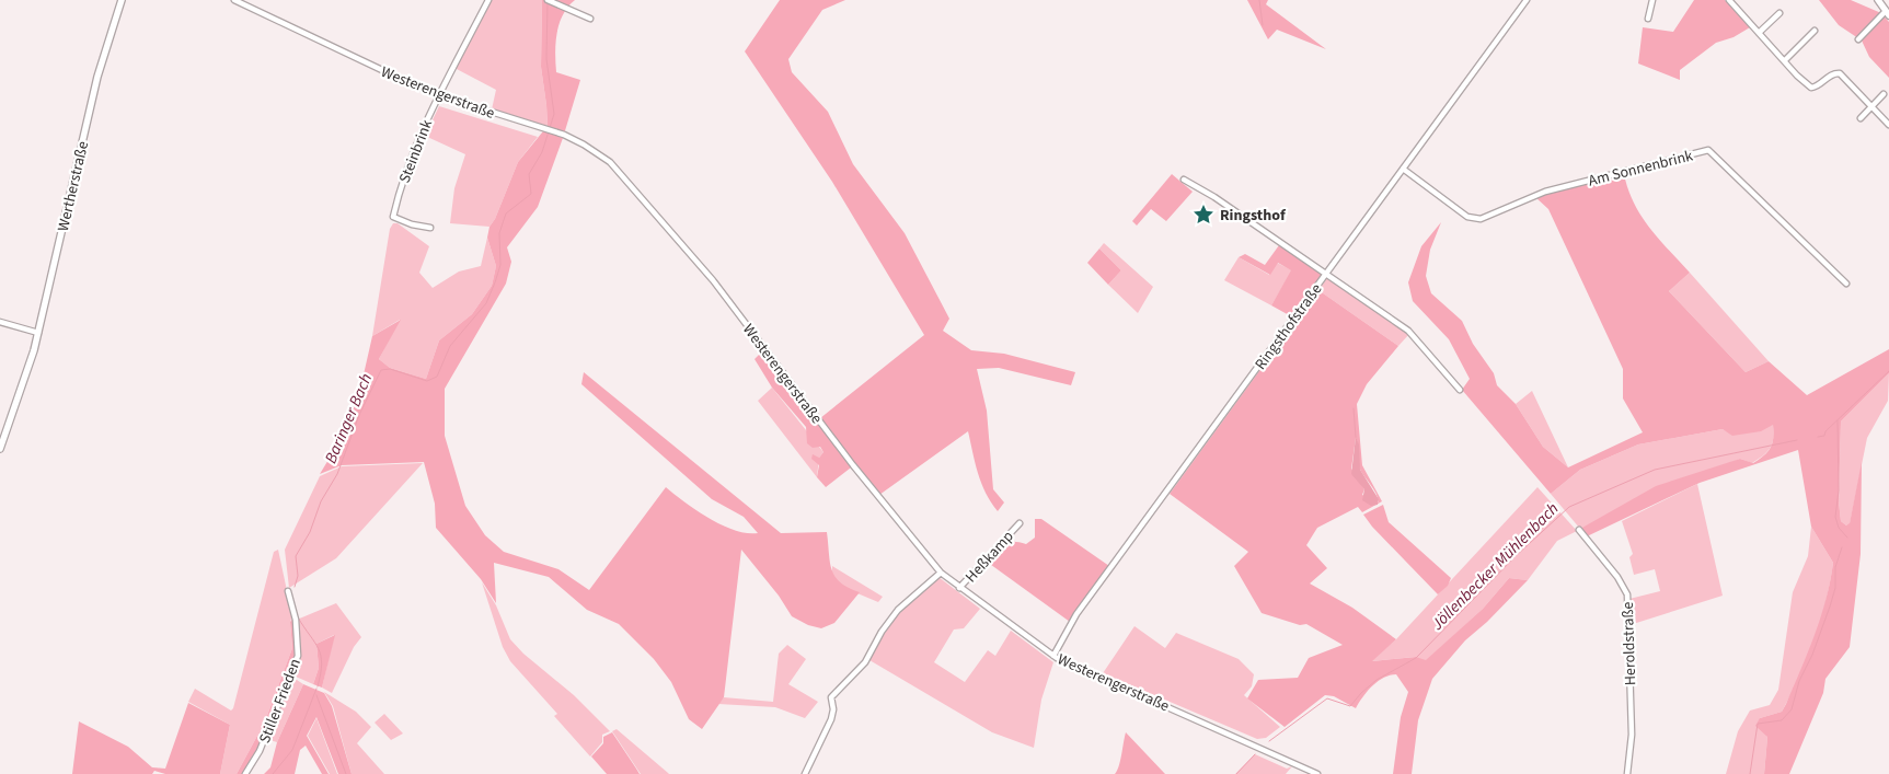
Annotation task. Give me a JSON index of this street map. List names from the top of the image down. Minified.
{"streets":{"main road":["Wertherstraße"],"street":["Westerengerstraße","Steinbrink","Am Sonnenbrink","Ringsthofstraße","Heßkamp","Heroldstraße","Stiller Frieden"]},"crossings":[["Westerengerstraße","Steinbrink"],["Westerengerstraße","Ringsthofstraße"],["Westerengerstraße","Heßkamp"],["Am Sonnenbrink","Ringsthofstraße"]],"water":["Baringer Bach","Jöllenbecker Mühlenbach"],"places":{"place":["Ringsthof"]}}
